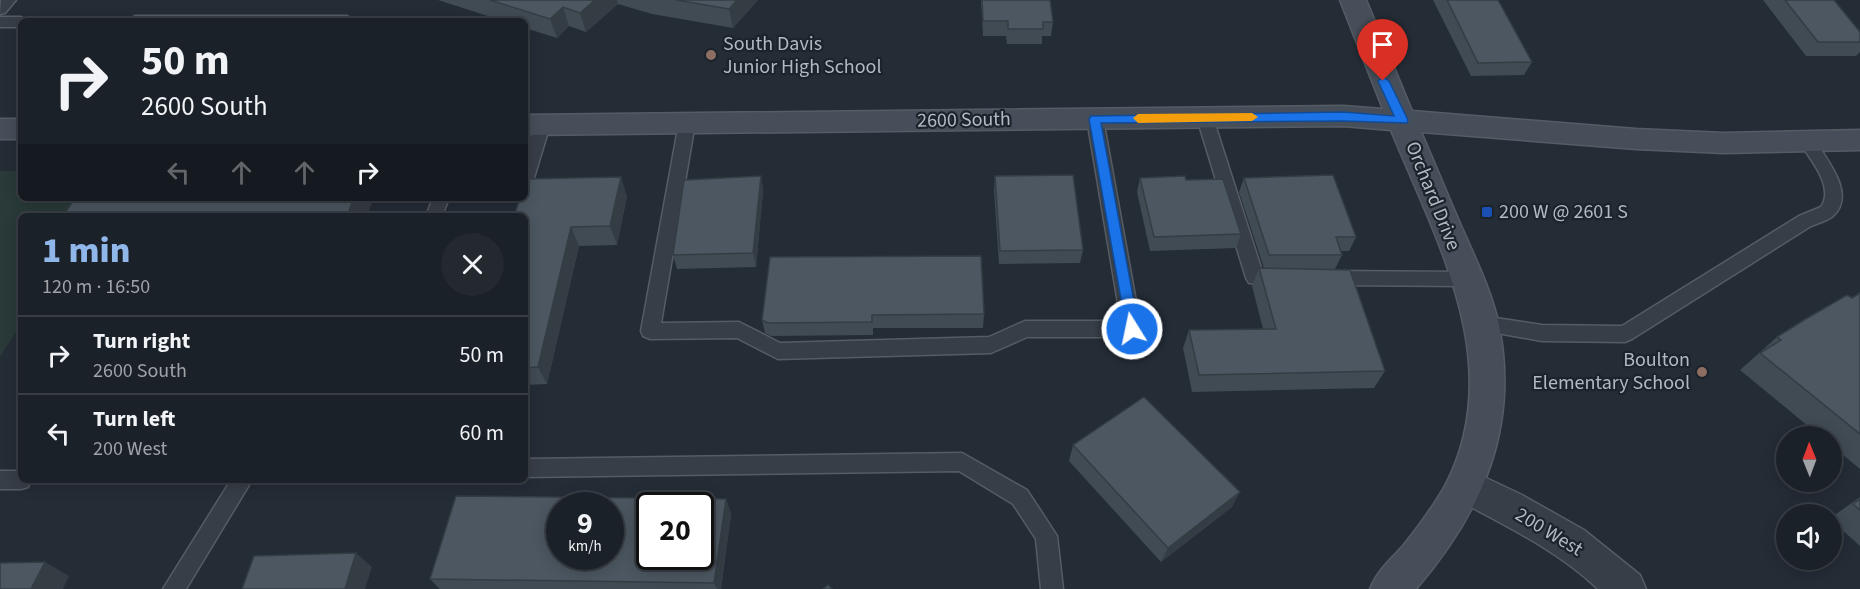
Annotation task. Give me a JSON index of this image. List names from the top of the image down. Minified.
{"streets":{"main road":["2600 South","Orchard Drive"],"street":["200 West"]},"crossings":[["2600 South","Orchard Drive"],["Orchard Drive","200 West"]],"places":{"other":["South Davis Junior High School","Boulton Elementary School"],"transit":["200 W @ 2601 S"]},"north":"top","page":{"turn":["50 m","2600 South"],"heading":["1 min","120 m · 16:50"],"list":[{"name":"Turn right","note":"2600 South","value":"50 m"},{"name":"Turn left","note":"200 West","value":"60 m"}],"speed":"9 km/h","limit":"20"}}
